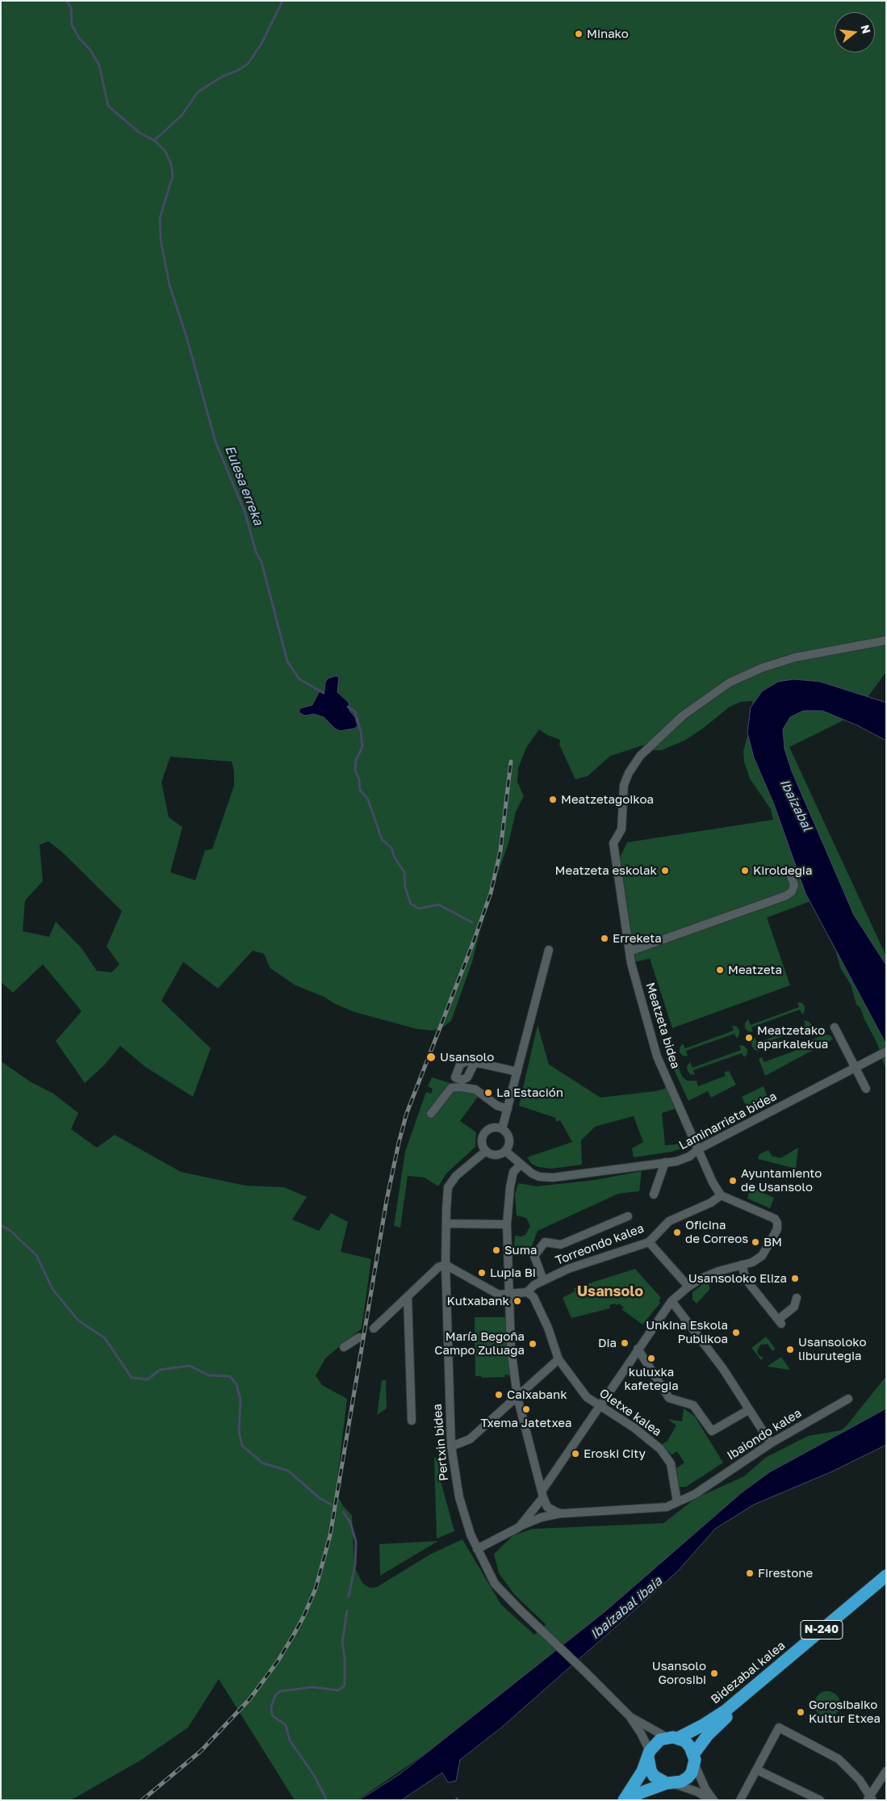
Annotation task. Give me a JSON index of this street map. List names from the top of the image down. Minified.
{"streets":{"highway":["N-240","Bidezabal kalea"],"street":["Meatzeta bidea","Laminarrieta bidea","Torreondo kalea","Oletxe kalea","Ibaiondo kalea","Pertxin bidea"]},"crossings":[["Meatzeta bidea","Laminarrieta bidea"],["Meatzeta bidea","Torreondo kalea"],["Laminarrieta bidea","Pertxin bidea"],["Torreondo kalea","Oletxe kalea"],["Oletxe kalea","Ibaiondo kalea"],["N-240","Bidezabal kalea"]],"districts":["Usansolo"],"water":["Eulesa erreka","Ibaizabal","Ibaizabal ibaia"],"places":["Minako","Meatzetagoikoa","Meatzeta eskolak","Kiroldegia","Erreketa","Meatzeta","Meatzetako aparkalekua","Usansolo","La Estación","Ayuntamiento de Usansolo","Oficina de Correos","BM","Suma","Lupia Bi","Usansoloko Eliza","Kutxabank","Unkina Eskola Publikoa","Dia","María Begoña Campo Zuluaga","Usansoloko liburutegia","kuluxka kafetegia","Caixabank","Txema Jatetxea","Eroski City","Firestone","Usansolo Gorosibi","Gorosibaiko Kultur Etxea"],"north":"right"}
